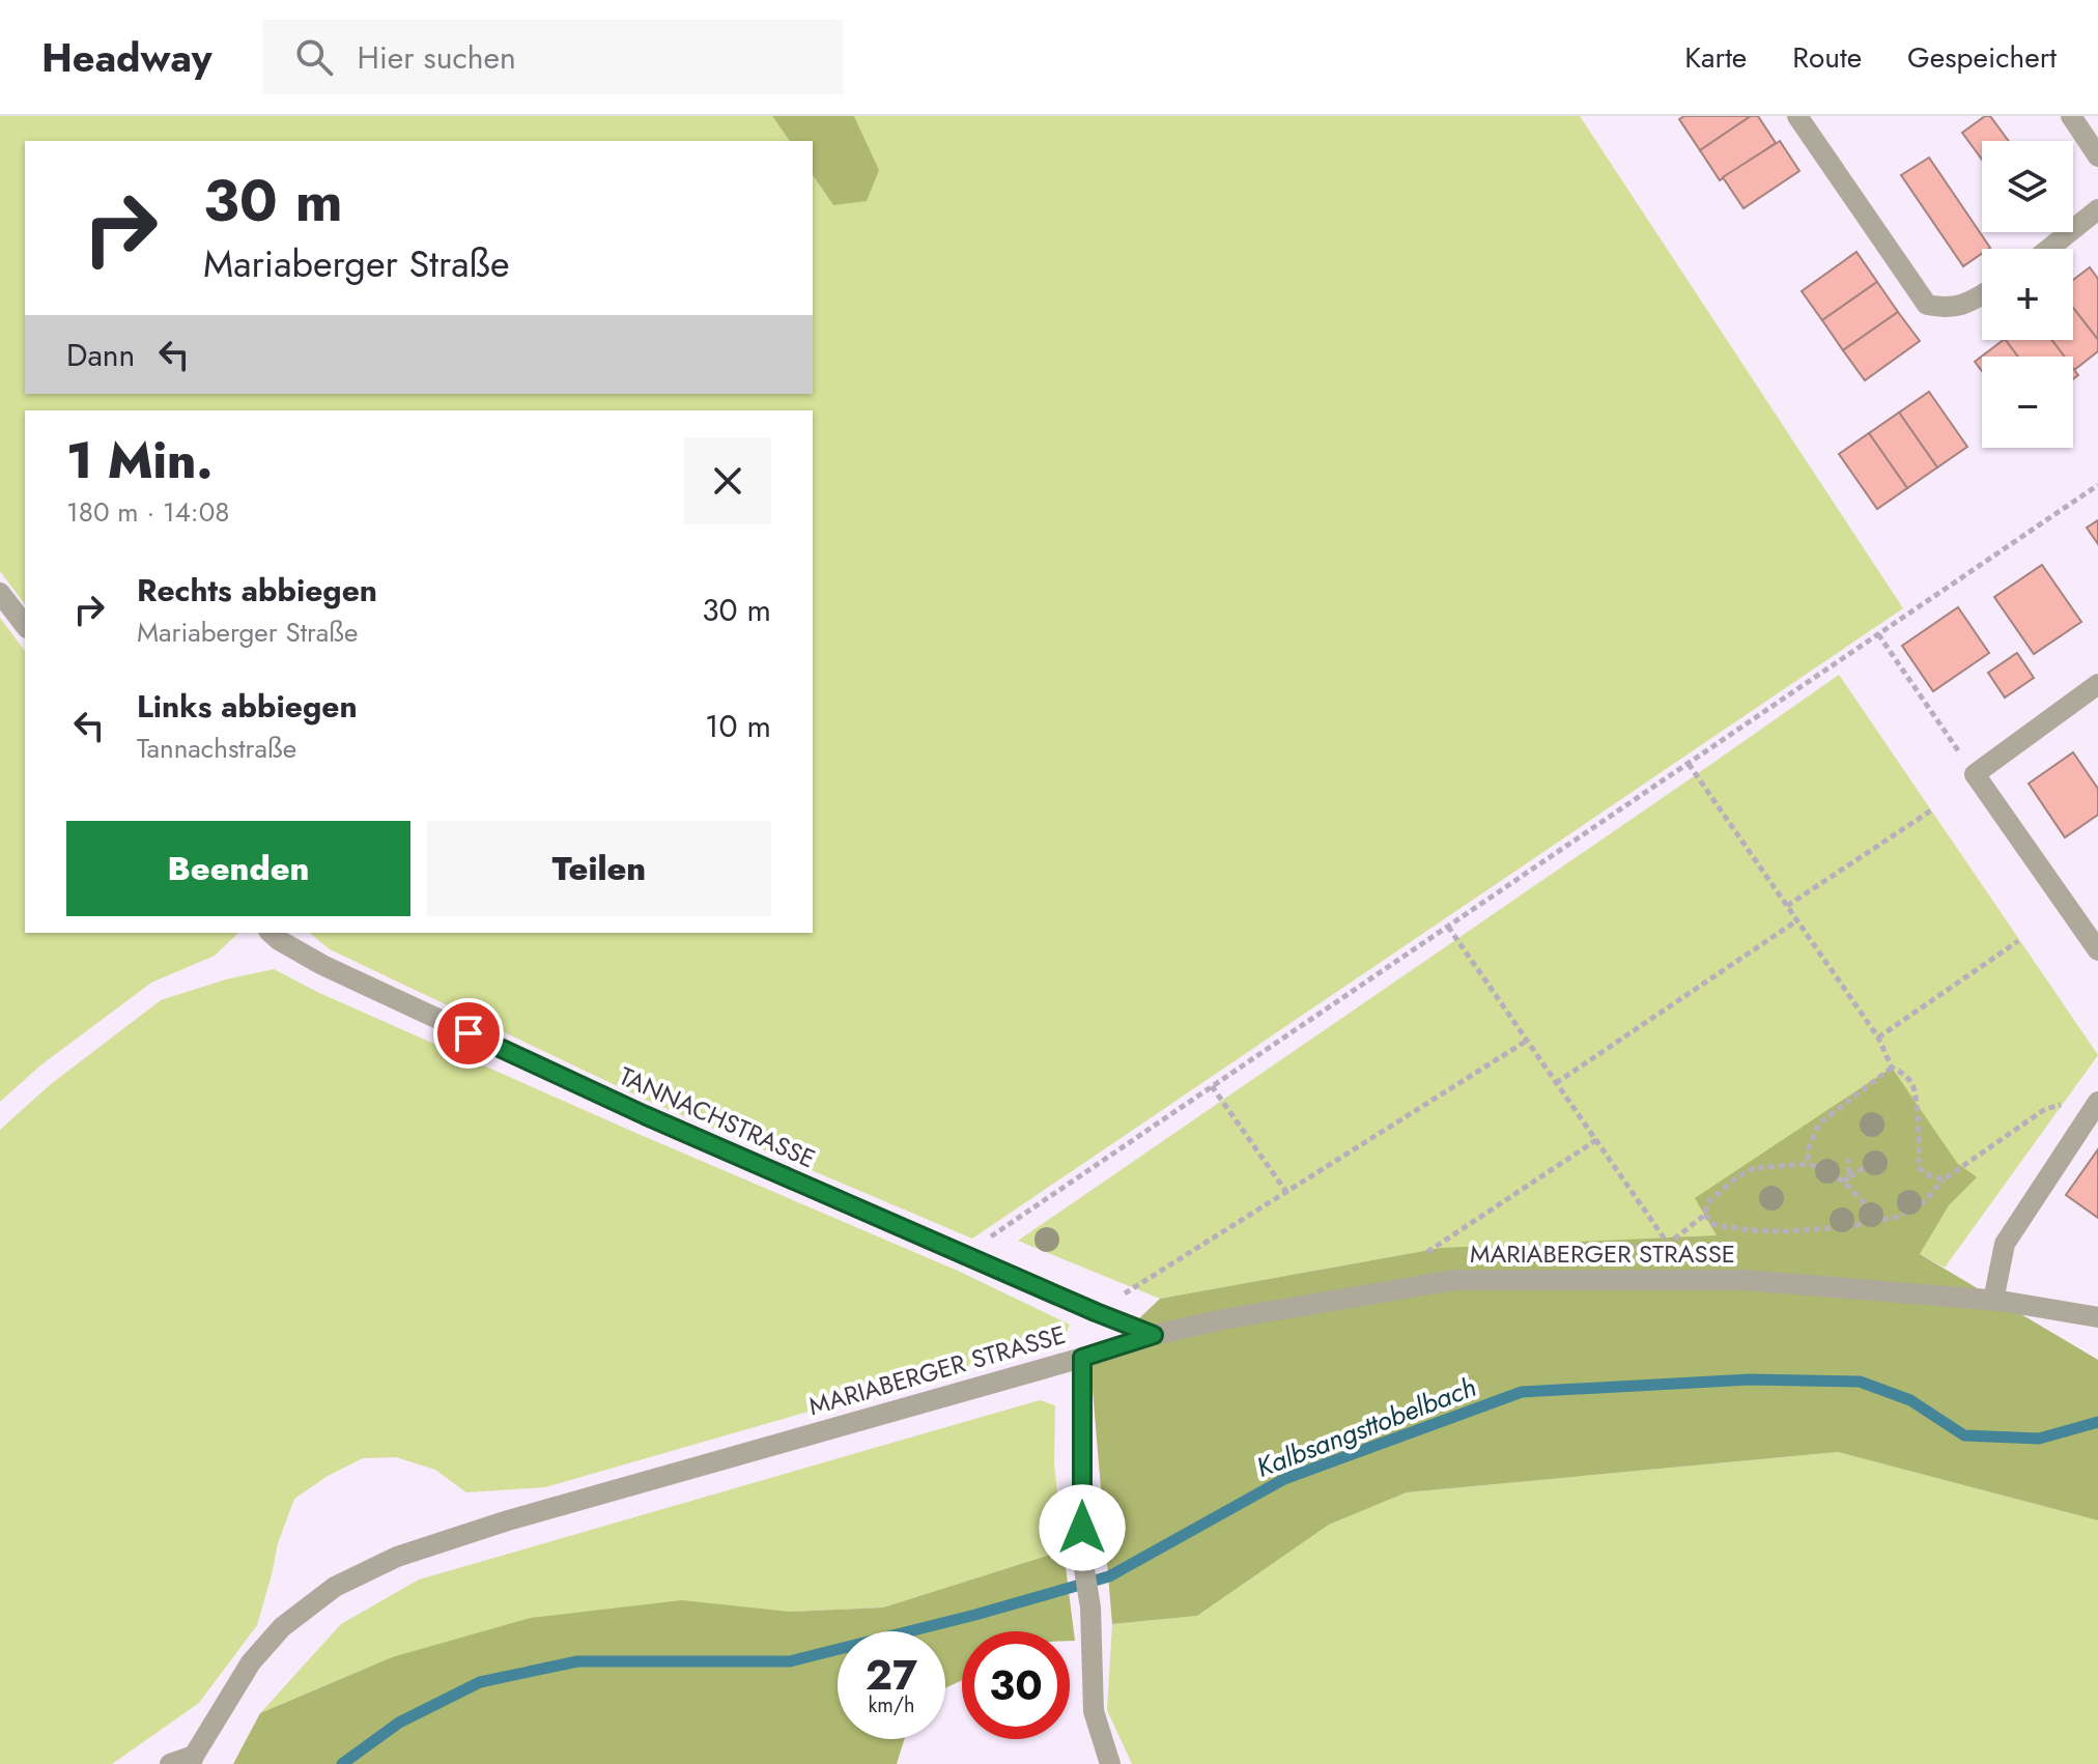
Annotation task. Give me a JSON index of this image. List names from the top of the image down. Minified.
{"streets":{"street":["TANNACHSTRASSE","MARIABERGER STRASSE"]},"crossings":[["TANNACHSTRASSE","MARIABERGER STRASSE"]],"water":["Kalbsangsttobelbach"],"page":{"header":"Headway","search":"Hier suchen","nav":["Karte","Route","Gespeichert"],"map_buttons":["+","−"],"turn":["30 m","Mariaberger Straße"],"then":"Dann","heading":["1 Min.","180 m · 14:08"],"list":[{"name":"Rechts abbiegen","note":"Mariaberger Straße","value":"30 m"},{"name":"Links abbiegen","note":"Tannachstraße","value":"10 m"}],"buttons":["Beenden","Teilen"],"speed":"27 km/h","limit":"30"}}
